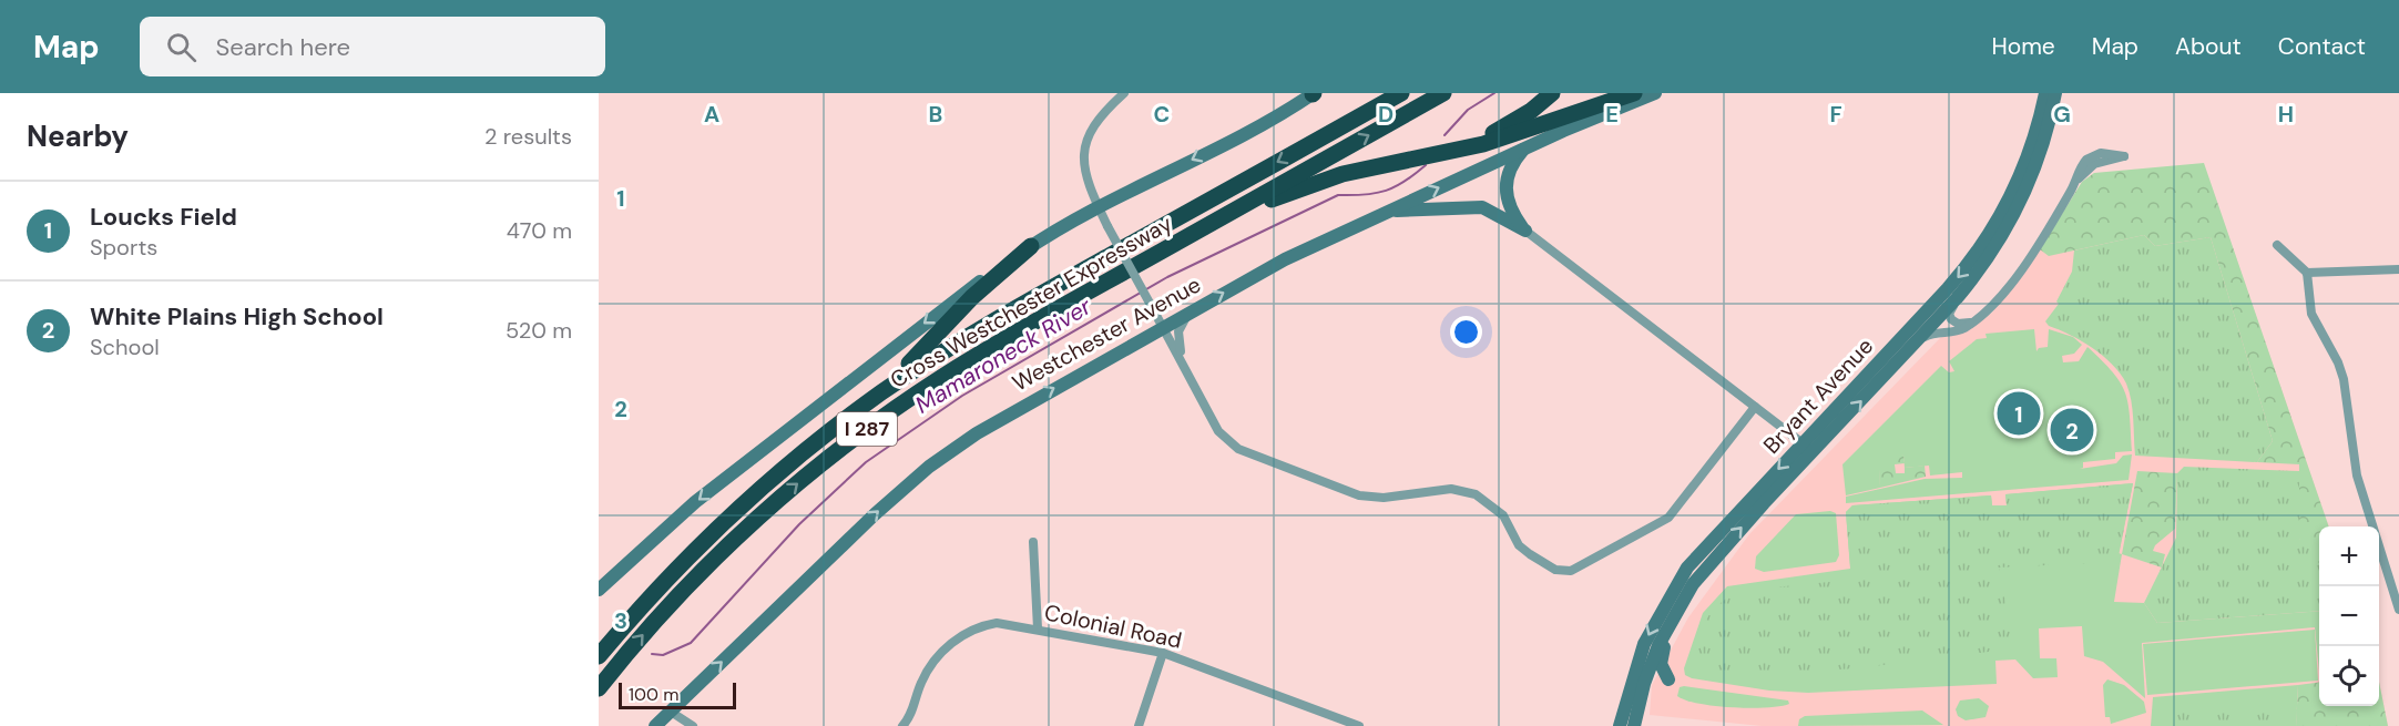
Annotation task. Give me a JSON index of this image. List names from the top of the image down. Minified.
{"streets":{"highway":["Cross Westchester Expressway","I 287"],"main road":["Westchester Avenue","Bryant Avenue"],"street":["Colonial Road"]},"one_way":["Westchester Avenue"],"water":["Mamaroneck River"],"scale_bar":"100 m","page":{"header":"Map","search":"Search here","nav":["Home","Map","About","Contact"],"heading":["Nearby","2 results"],"list":[{"mark":"1","name":"Loucks Field","note":"Sports","value":"470 m"},{"mark":"2","name":"White Plains High School","note":"School","value":"520 m"}],"pins":["1","2"],"map_buttons":["+","−"],"scale":"100 m"},"grid":{"columns":["A","B","C","D","E","F","G","H"],"rows":["1","2","3"]}}
